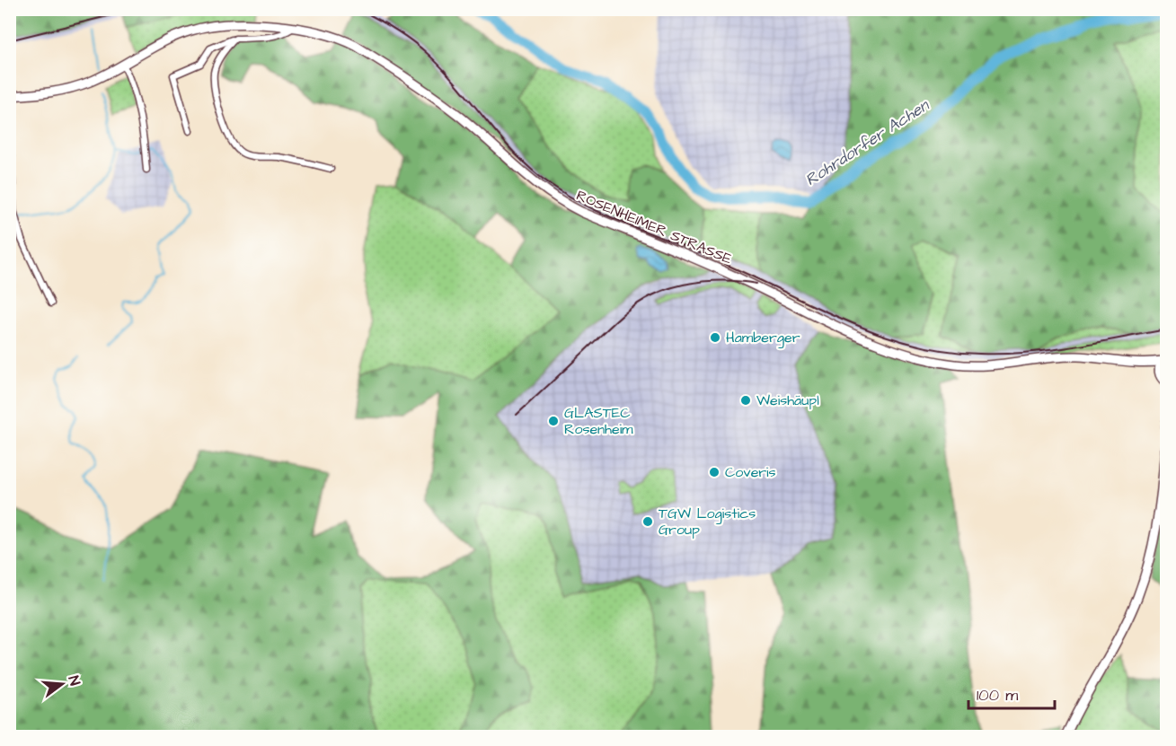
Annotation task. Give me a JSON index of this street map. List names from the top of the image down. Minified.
{"streets":{"main road":["ROSENHEIMER STRASSE"]},"water":["Rohrdorfer Achen"],"places":["Hamberger","Weishäupl","GLASTEC Rosenheim","Coveris","TGW Logistics Group"],"scale_bar":"100 m","north":"right"}
